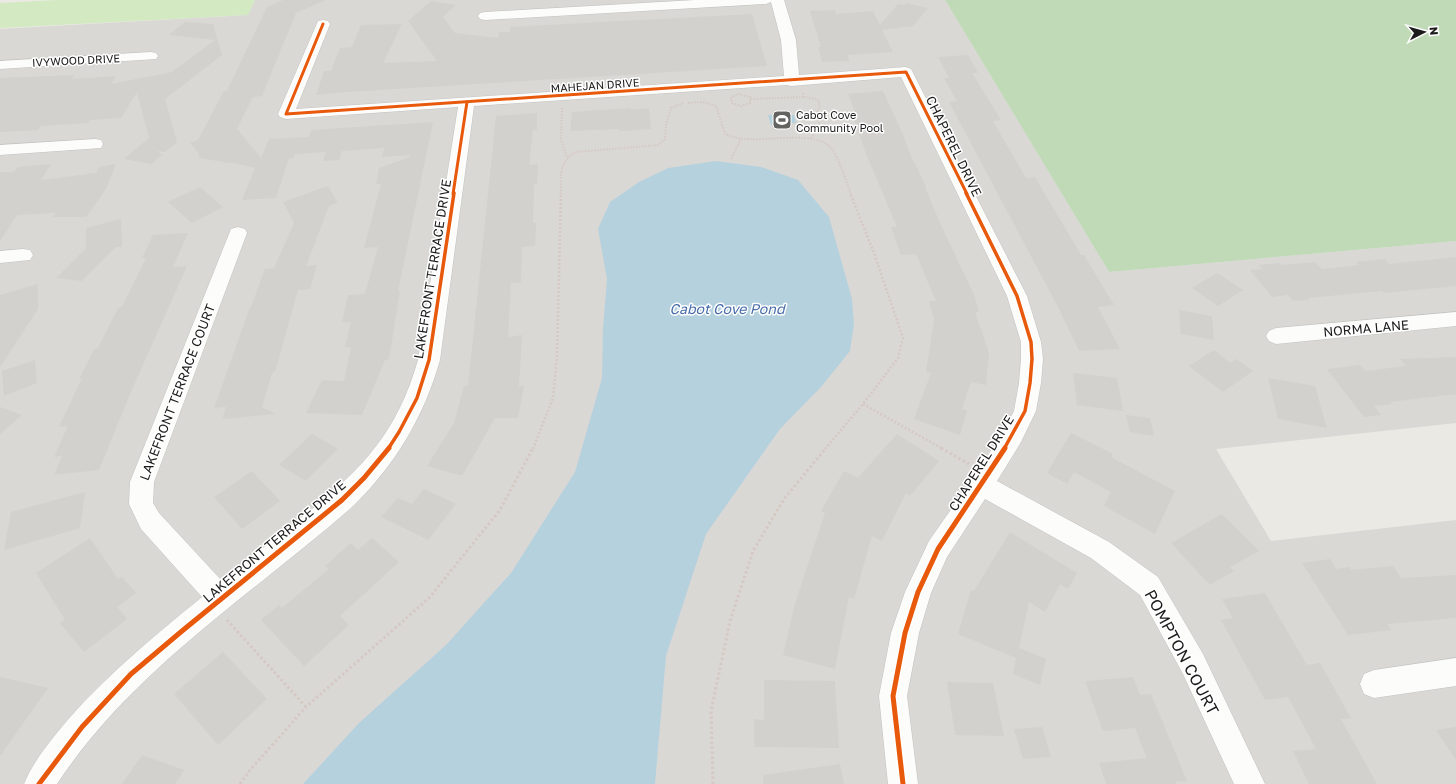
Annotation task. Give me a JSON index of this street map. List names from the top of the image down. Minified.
{"streets":{"street":["IVYWOOD DRIVE","MAHEJAN DRIVE","CHAPEREL DRIVE","LAKEFRONT TERRACE DRIVE","NORMA LANE","LAKEFRONT TERRACE COURT","POMPTON COURT"]},"crossings":[["MAHEJAN DRIVE","CHAPEREL DRIVE"],["MAHEJAN DRIVE","LAKEFRONT TERRACE DRIVE"],["CHAPEREL DRIVE","POMPTON COURT"],["LAKEFRONT TERRACE DRIVE","LAKEFRONT TERRACE COURT"]],"water":["Cabot Cove Pond"],"places":{"sports":["Cabot Cove Community Pool"]},"north":"right"}
